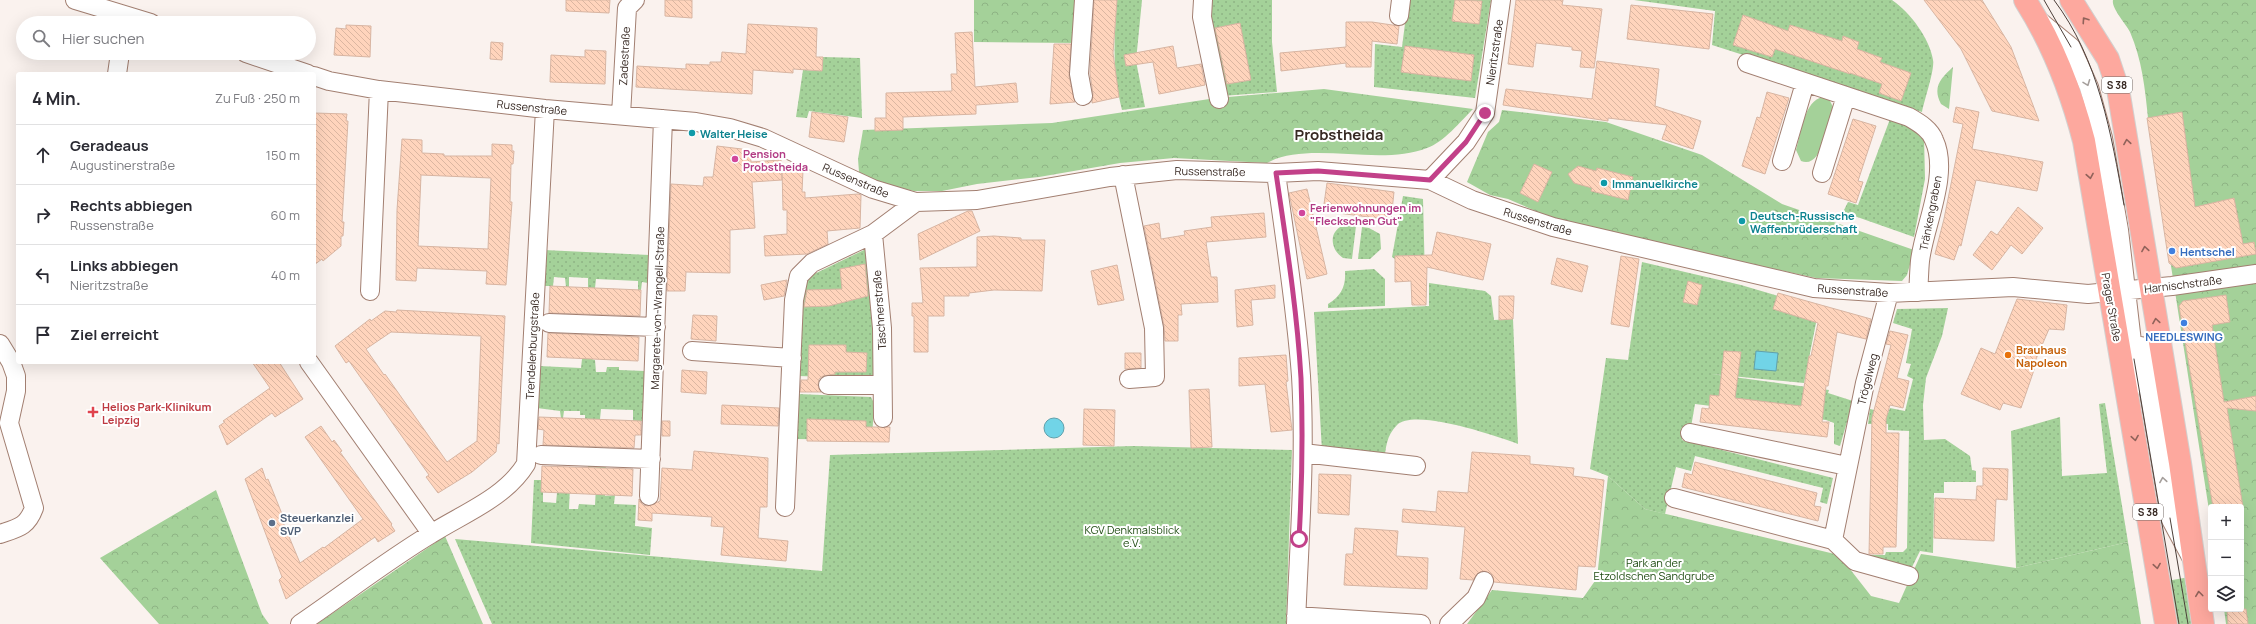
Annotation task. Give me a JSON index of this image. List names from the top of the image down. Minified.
{"streets":{"main road":["S 38","Prager Straße"],"street":["Nieritzstraße","Zadestraße","Russenstraße","Tränkengraben","Harnischstraße","Margarete-von-Wrangell-Straße","Täschnerstraße","Trendelenburgstraße","Trögelweg"]},"crossings":[["Nieritzstraße","Russenstraße"],["Zadestraße","Russenstraße"],["Russenstraße","Tränkengraben"],["Russenstraße","Harnischstraße"],["Russenstraße","Prager Straße"],["Russenstraße","Margarete-von-Wrangell-Straße"],["Russenstraße","Trendelenburgstraße"],["Russenstraße","Trögelweg"],["Harnischstraße","Prager Straße"]],"districts":["Probstheida"],"parks":["KGV Denkmalsblick e.V.","Park an der Etzoldschen Sandgrube"],"places":{"other":["Walter Heise","Pension Probstheida","Immanuelkirche","Ferienwohnungen im \"Fleckschen Gut\"","Deutsch-Russische Waffenbrüderschaft","Hentschel","NEEDLESWING","Brauhaus Napoleon","Steuerkanzlei SVP"],"health":["Helios Park-Klinikum Leipzig"]},"page":{"search":"Hier suchen","heading":["4 Min.","Zu Fuß · 250 m"],"list":[["Geradeaus","Augustinerstraße","150 m"],["Rechts abbiegen","Russenstraße","60 m"],["Links abbiegen","Nieritzstraße","40 m"],"Ziel erreicht"],"map_buttons":["+","−"]}}
